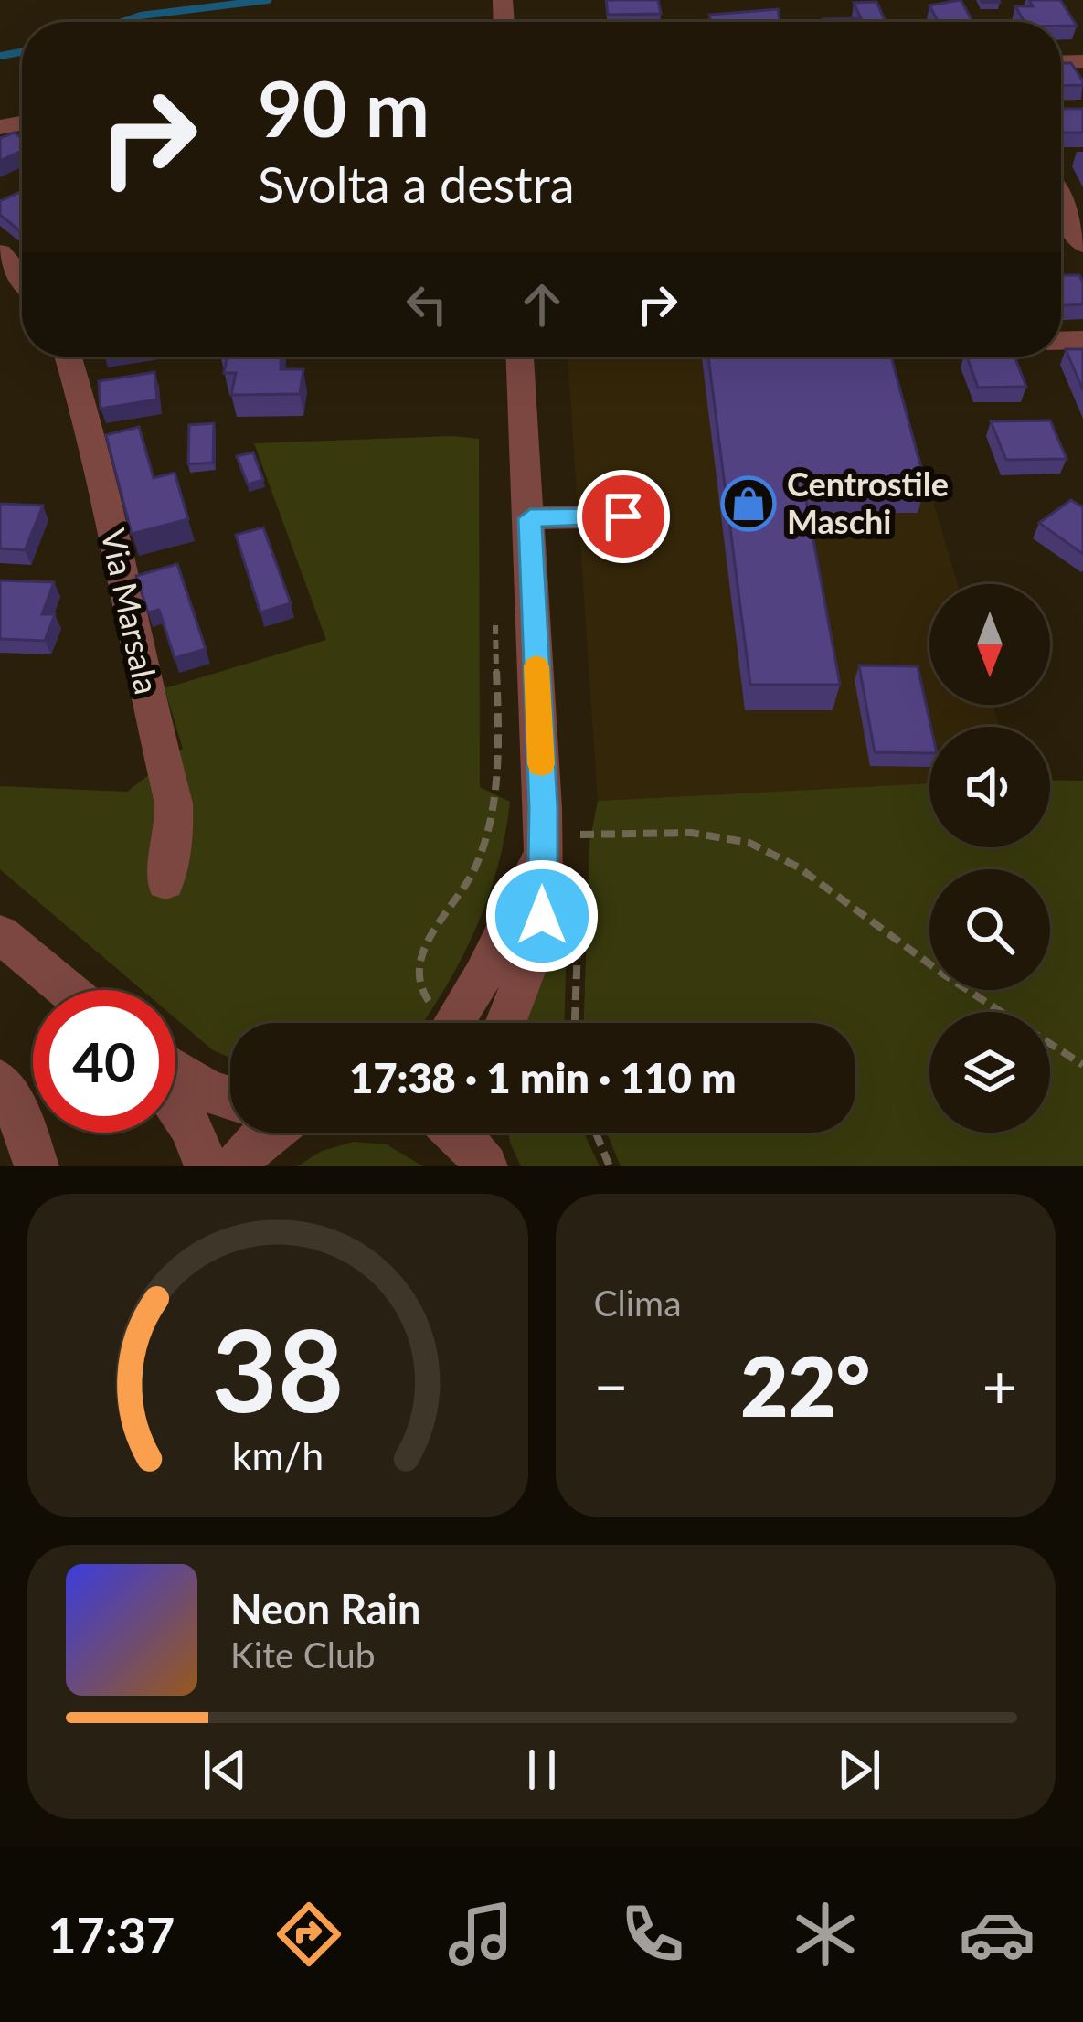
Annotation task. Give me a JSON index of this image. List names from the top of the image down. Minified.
{"streets":{"street":["Via Marsala"]},"places":{"shop":["Centrostile Maschi"]},"north":"bottom","page":{"turn":["90 m","Svolta a destra"],"limit":"40","trip":"17:38 · 1 min · 110 m","tile":"Clima","heat":["−","22°","+"],"song":["Neon Rain","Kite Club"],"tabs":"17:37","gauge":["38","km/h"]}}
